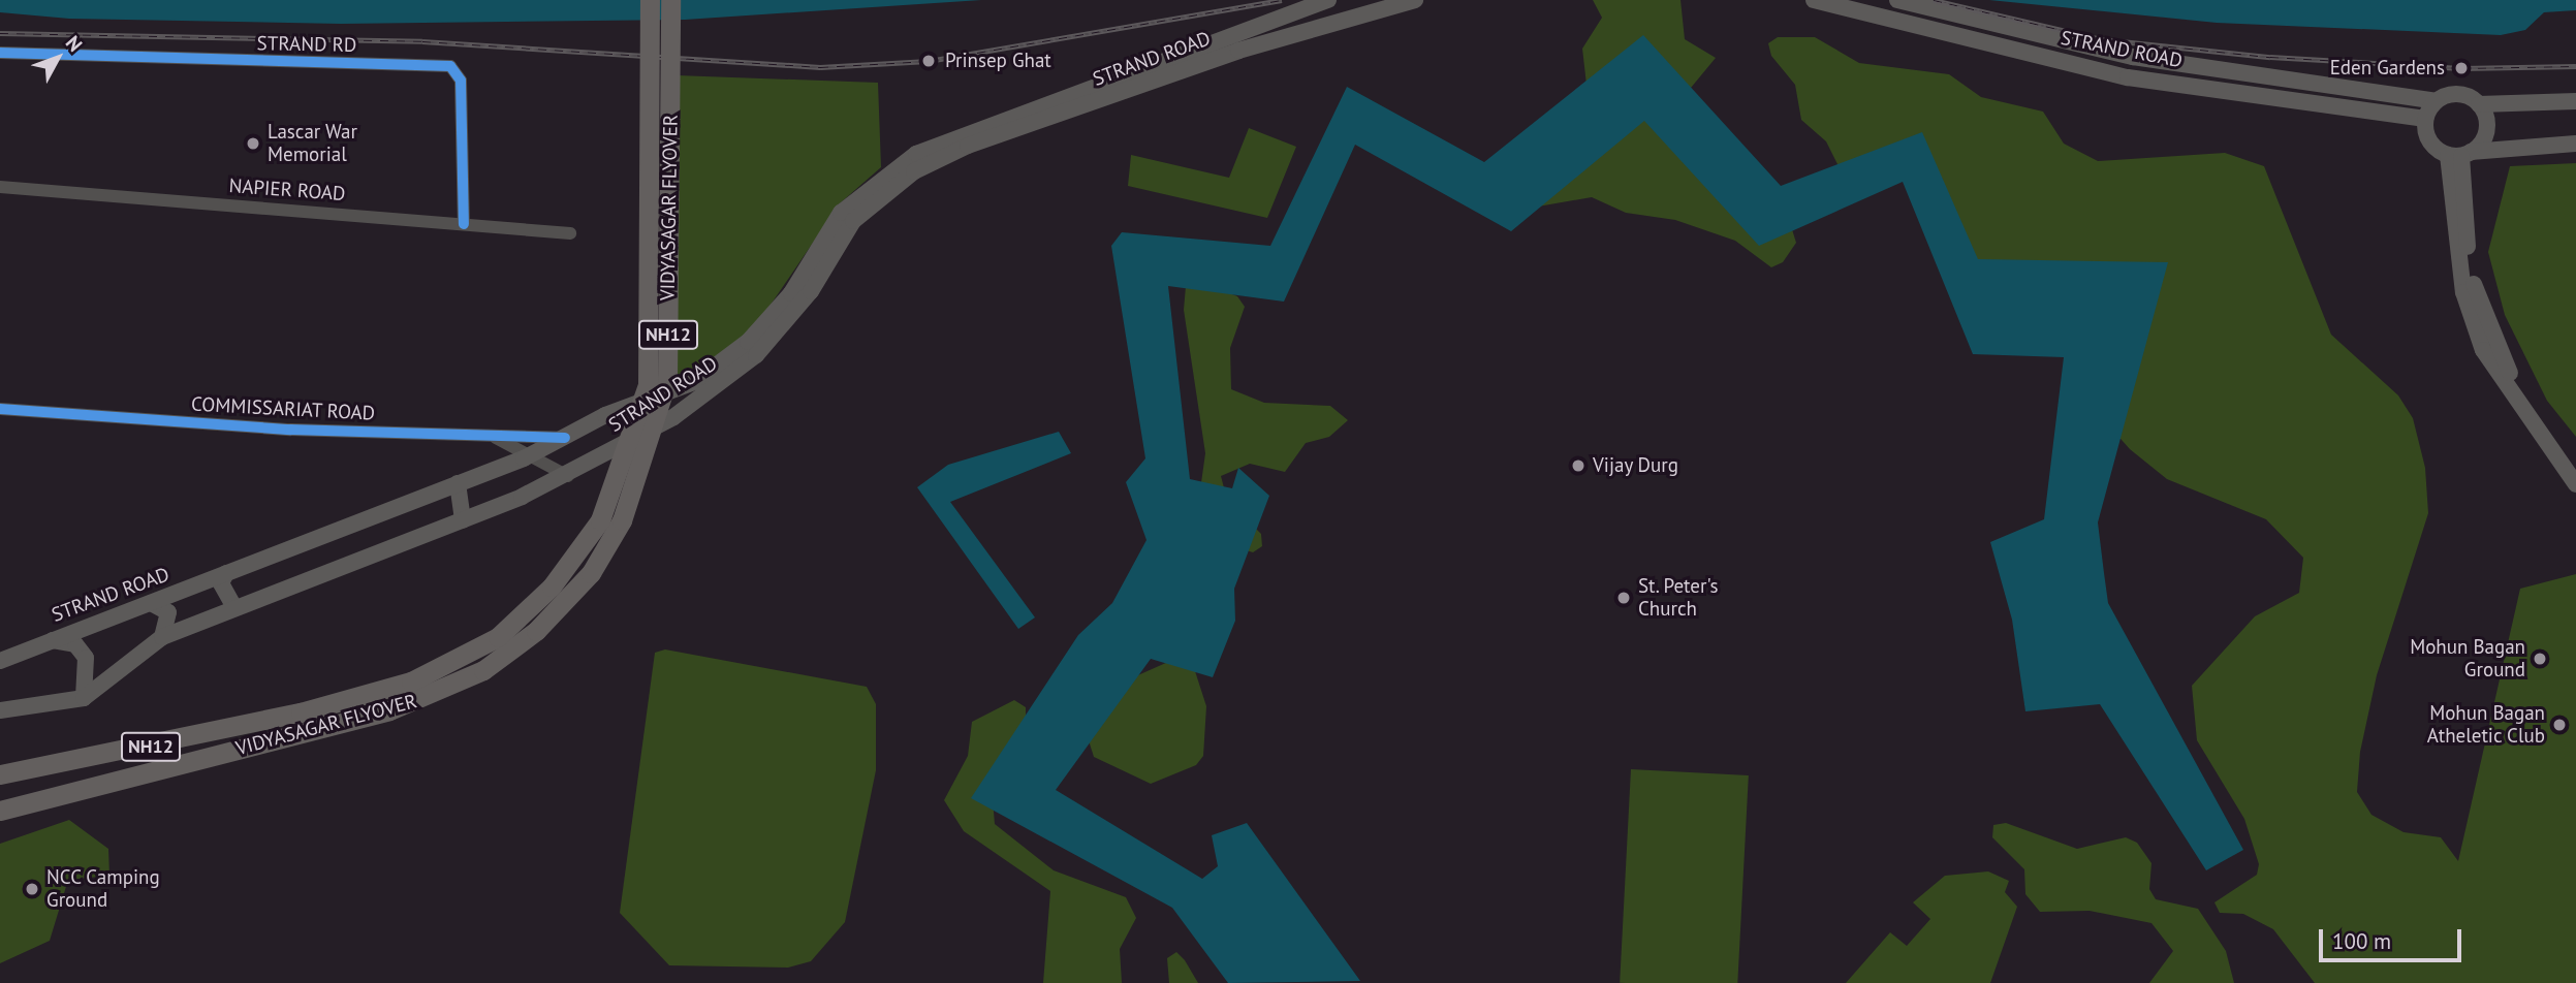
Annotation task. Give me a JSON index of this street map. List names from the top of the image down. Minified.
{"streets":{"highway":["VIDYASAGAR FLYOVER","NH12"],"main road":["STRAND ROAD"],"street":["STRAND RD","NAPIER ROAD","COMMISSARIAT ROAD"]},"crossings":[["STRAND RD","NAPIER ROAD"],["STRAND ROAD","COMMISSARIAT ROAD"]],"places":["Prinsep Ghat","Eden Gardens","Lascar War Memorial","Vijay Durg","St. Peter's Church","Mohun Bagan Ground","Mohun Bagan Atheletic Club","NCC Camping Ground"],"scale_bar":"100 m","north":"top right"}
